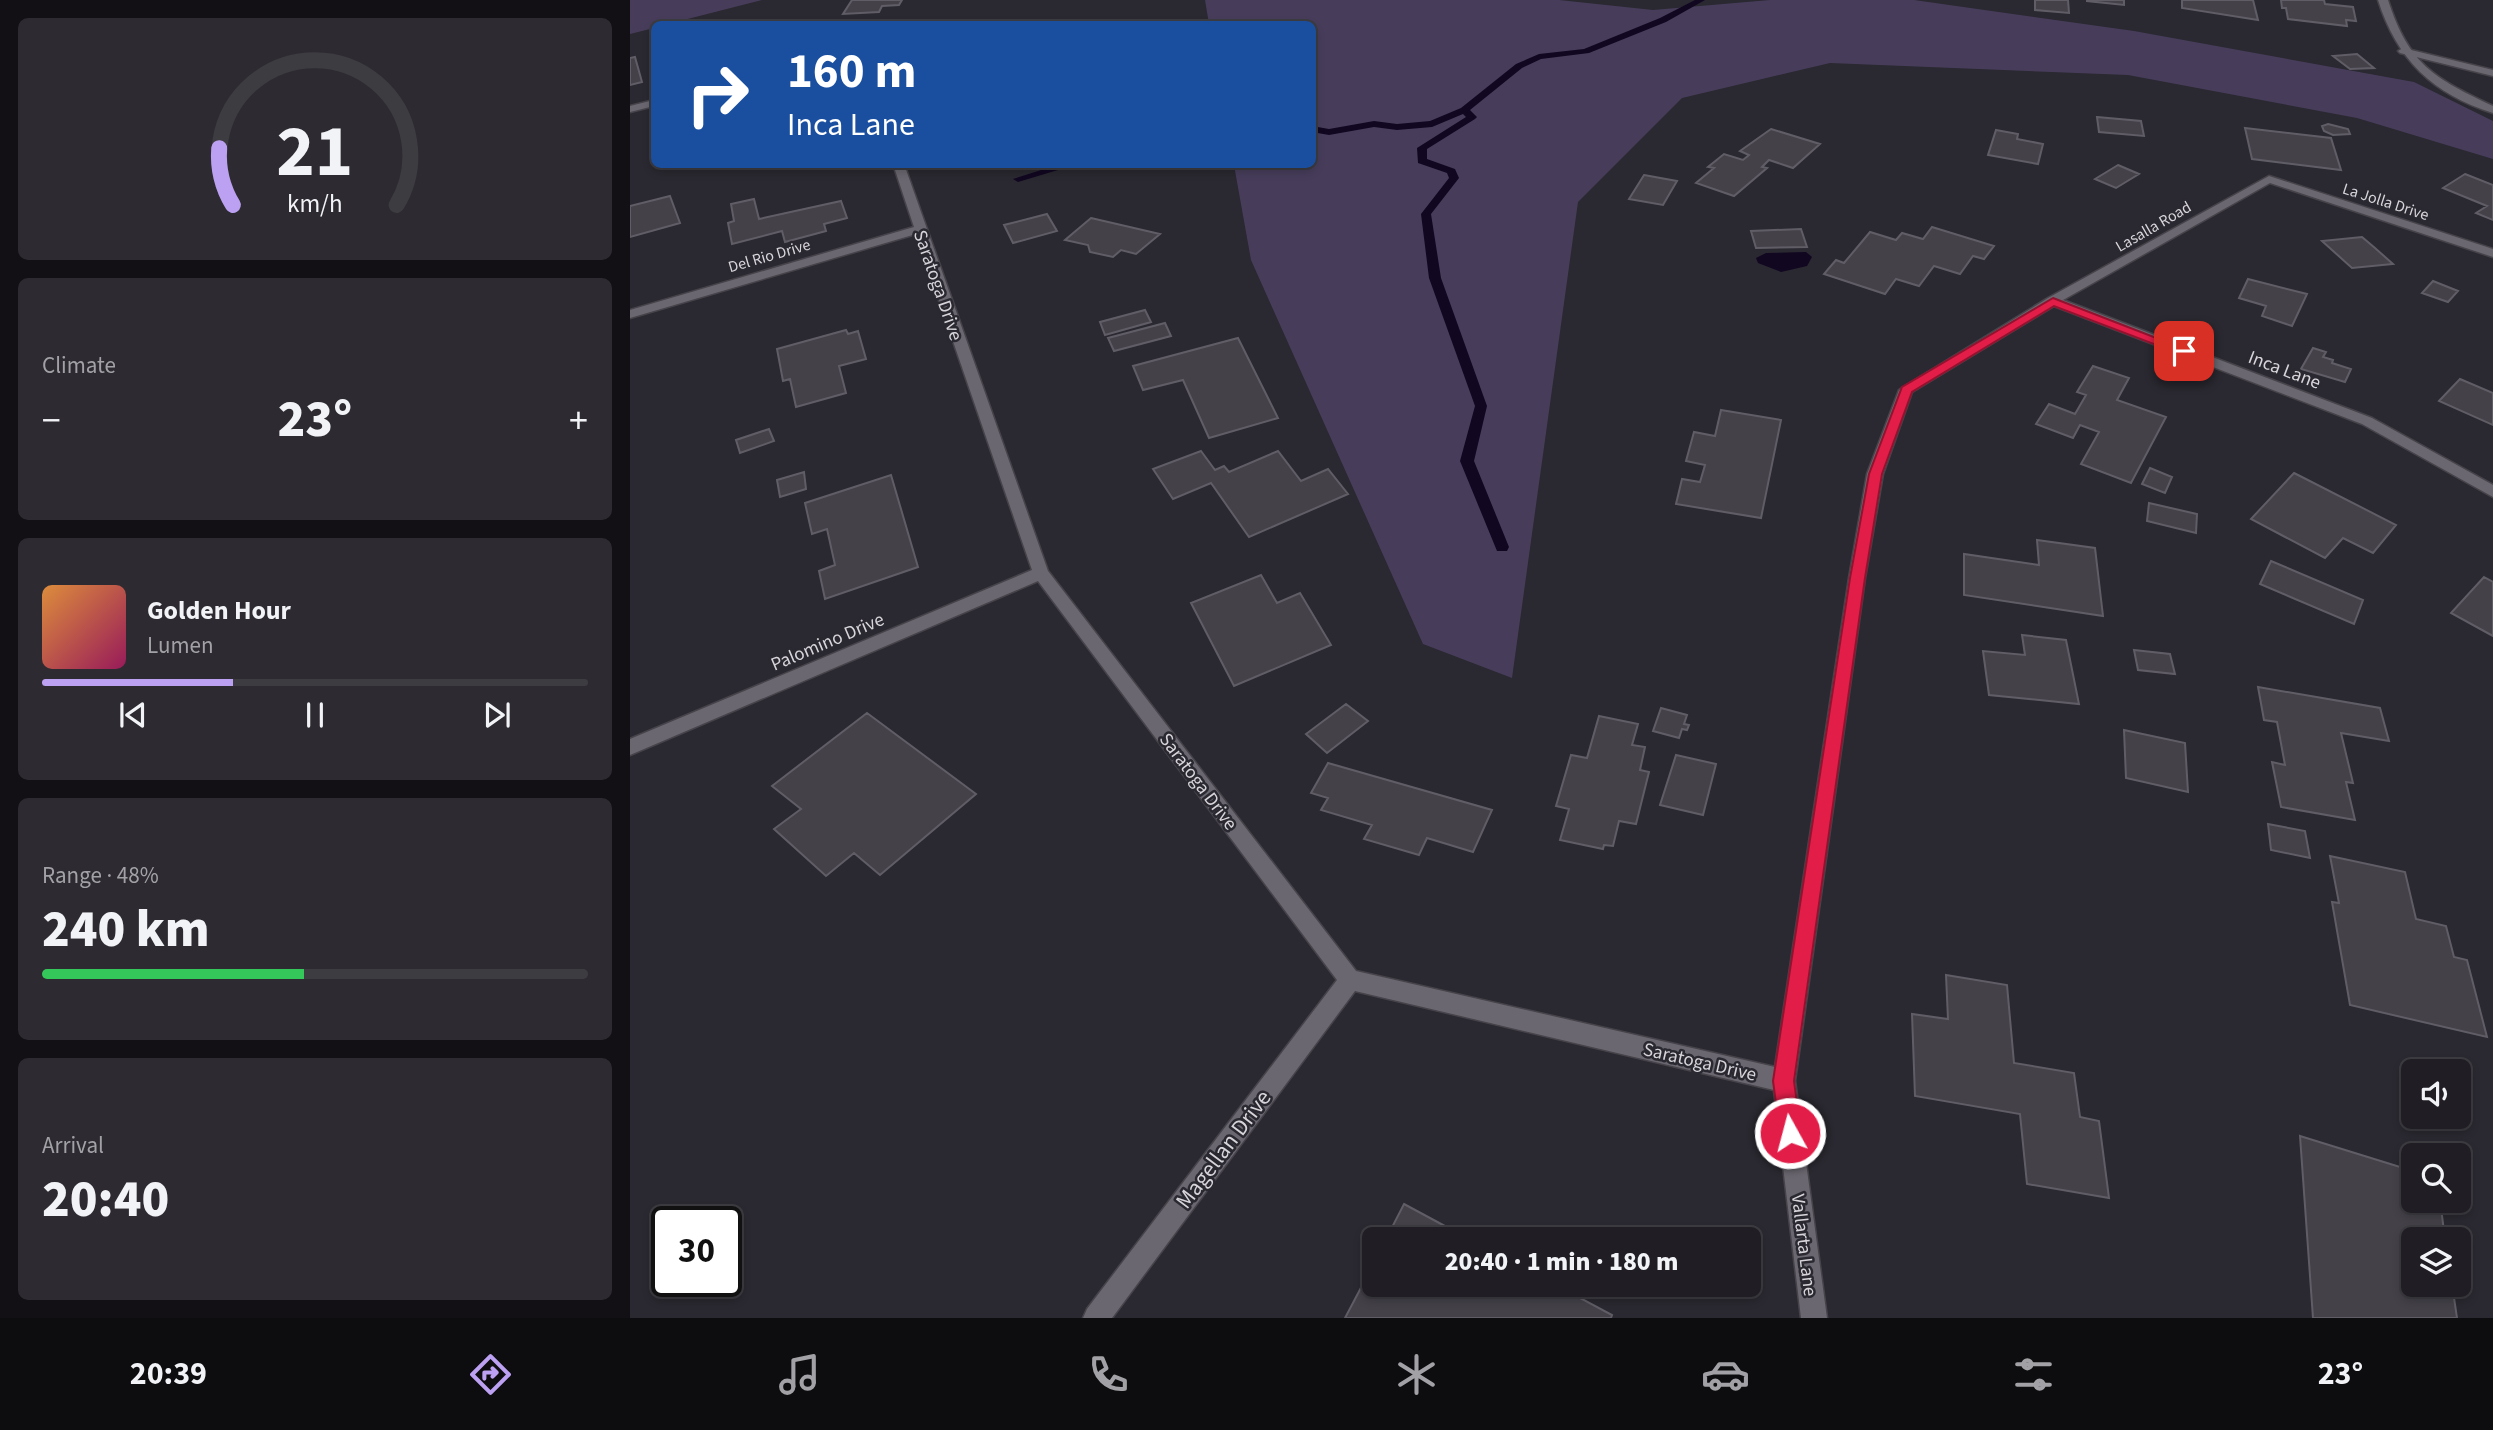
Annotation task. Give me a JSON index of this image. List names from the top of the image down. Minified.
{"streets":{"street":["La Jolla Drive","Lasalla Road","Del Rio Drive","Saratoga Drive","Inca Lane","Palomino Drive","Magellan Drive","Vallarta Lane"]},"crossings":[["La Jolla Drive","Lasalla Road"],["Lasalla Road","Inca Lane"],["Lasalla Road","Vallarta Lane"],["Del Rio Drive","Saratoga Drive"],["Saratoga Drive","Palomino Drive"],["Saratoga Drive","Magellan Drive"],["Saratoga Drive","Vallarta Lane"],["Inca Lane","Vallarta Lane"]],"page":{"turn":["160 m","Inca Lane"],"tile":["Climate",["Range · 48%","240 km"],["Arrival","20:40"]],"heat":["−","23°","+"],"song":["Golden Hour","Lumen"],"limit":"30","trip":"20:40 · 1 min · 180 m","tabs":["20:39","23°"],"gauge":["21","km/h"]}}
